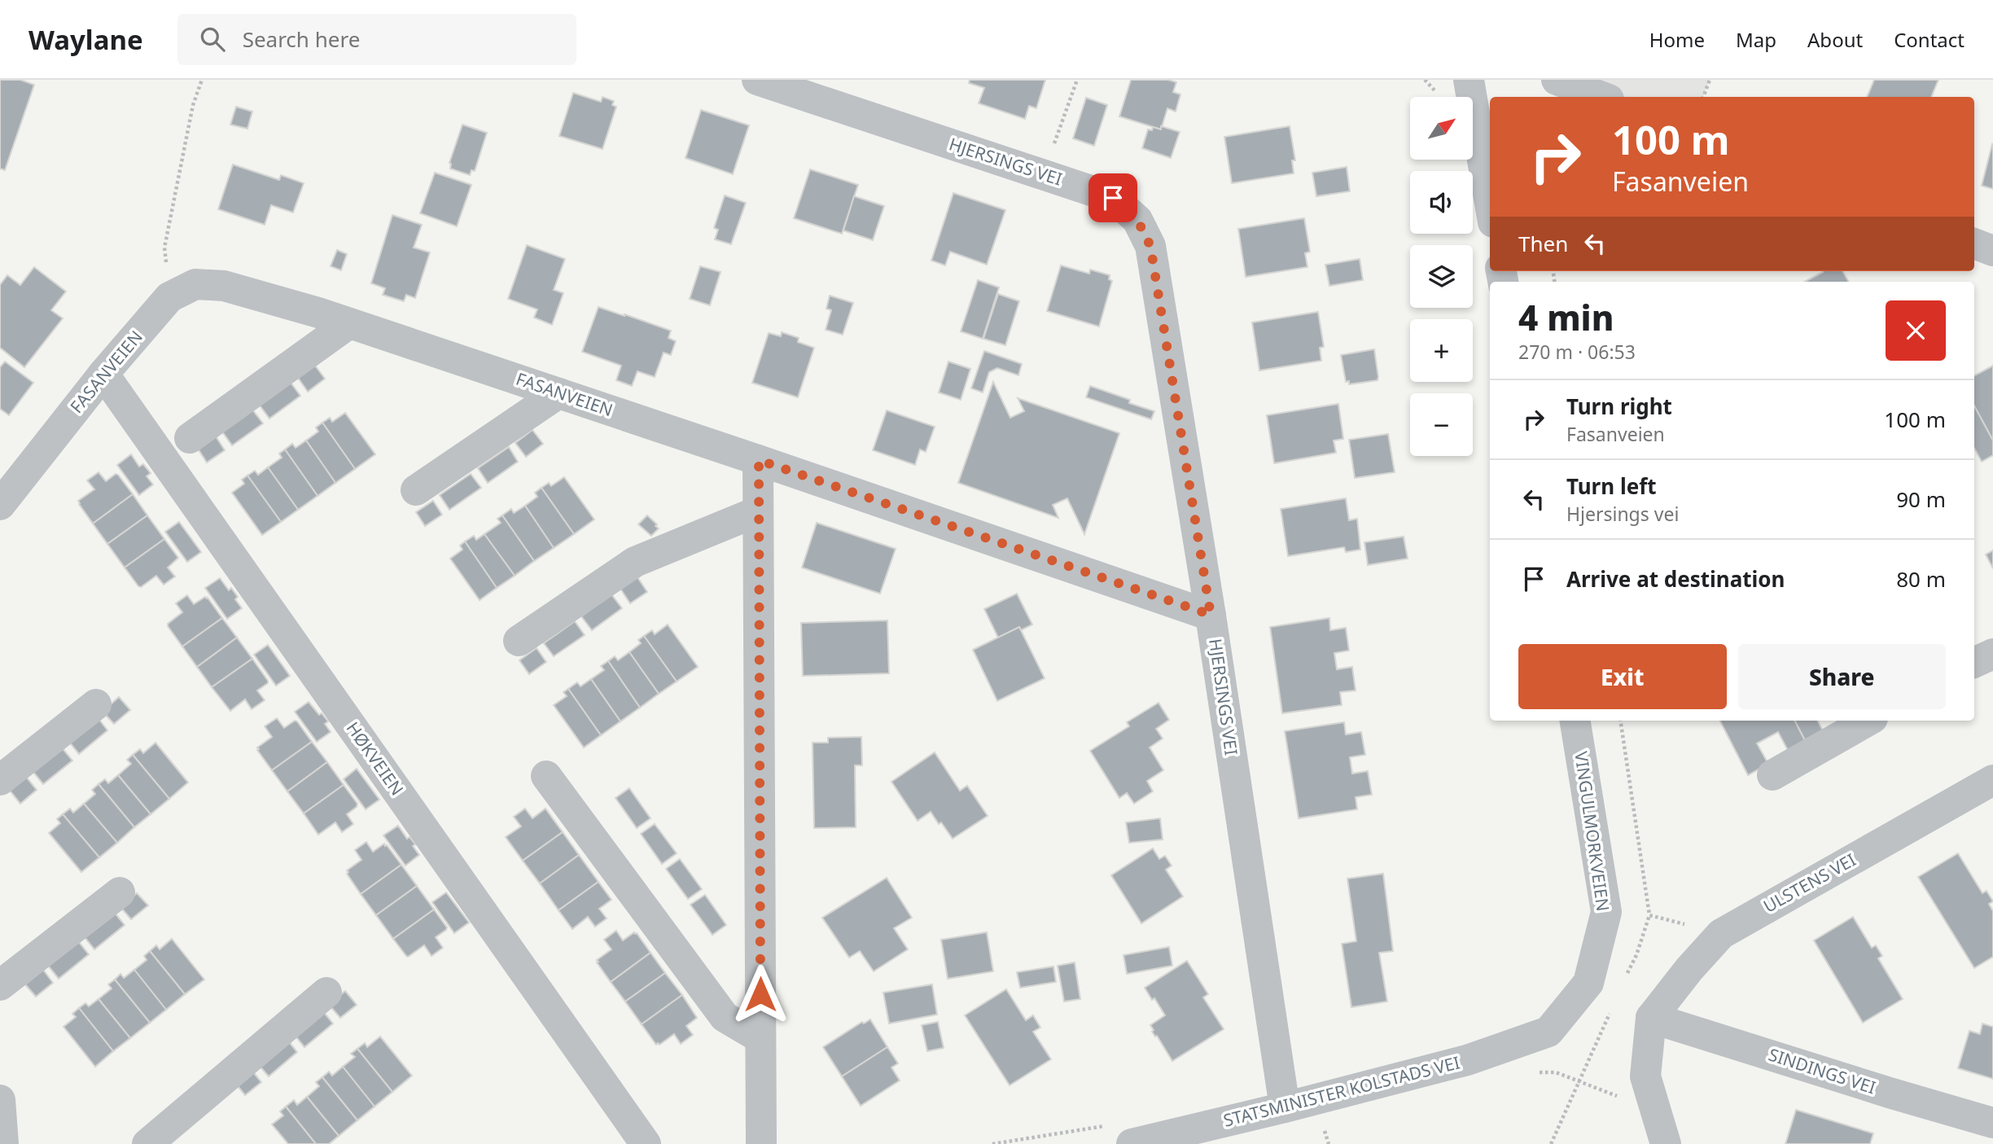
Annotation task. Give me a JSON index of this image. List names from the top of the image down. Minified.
{"streets":{"street":["HJERSINGS VEI","FASANVEIEN","HØKVEIEN","VINGULMORKVEIEN","ULSTENS VEI","SINDINGS VEI","STATSMINISTER KOLSTADS VEI"]},"crossings":[["HJERSINGS VEI","FASANVEIEN"],["HJERSINGS VEI","STATSMINISTER KOLSTADS VEI"],["FASANVEIEN","HØKVEIEN"],["VINGULMORKVEIEN","STATSMINISTER KOLSTADS VEI"],["ULSTENS VEI","SINDINGS VEI"]],"north":"top right","page":{"header":"Waylane","search":"Search here","nav":["Home","Map","About","Contact"],"map_buttons":["+","−"],"turn":["100 m","Fasanveien"],"then":"Then","heading":["4 min","270 m · 06:53"],"list":[{"name":"Turn right","note":"Fasanveien","value":"100 m"},{"name":"Turn left","note":"Hjersings vei","value":"90 m"},{"name":"Arrive at destination","value":"80 m"}],"buttons":["Exit","Share"]}}
